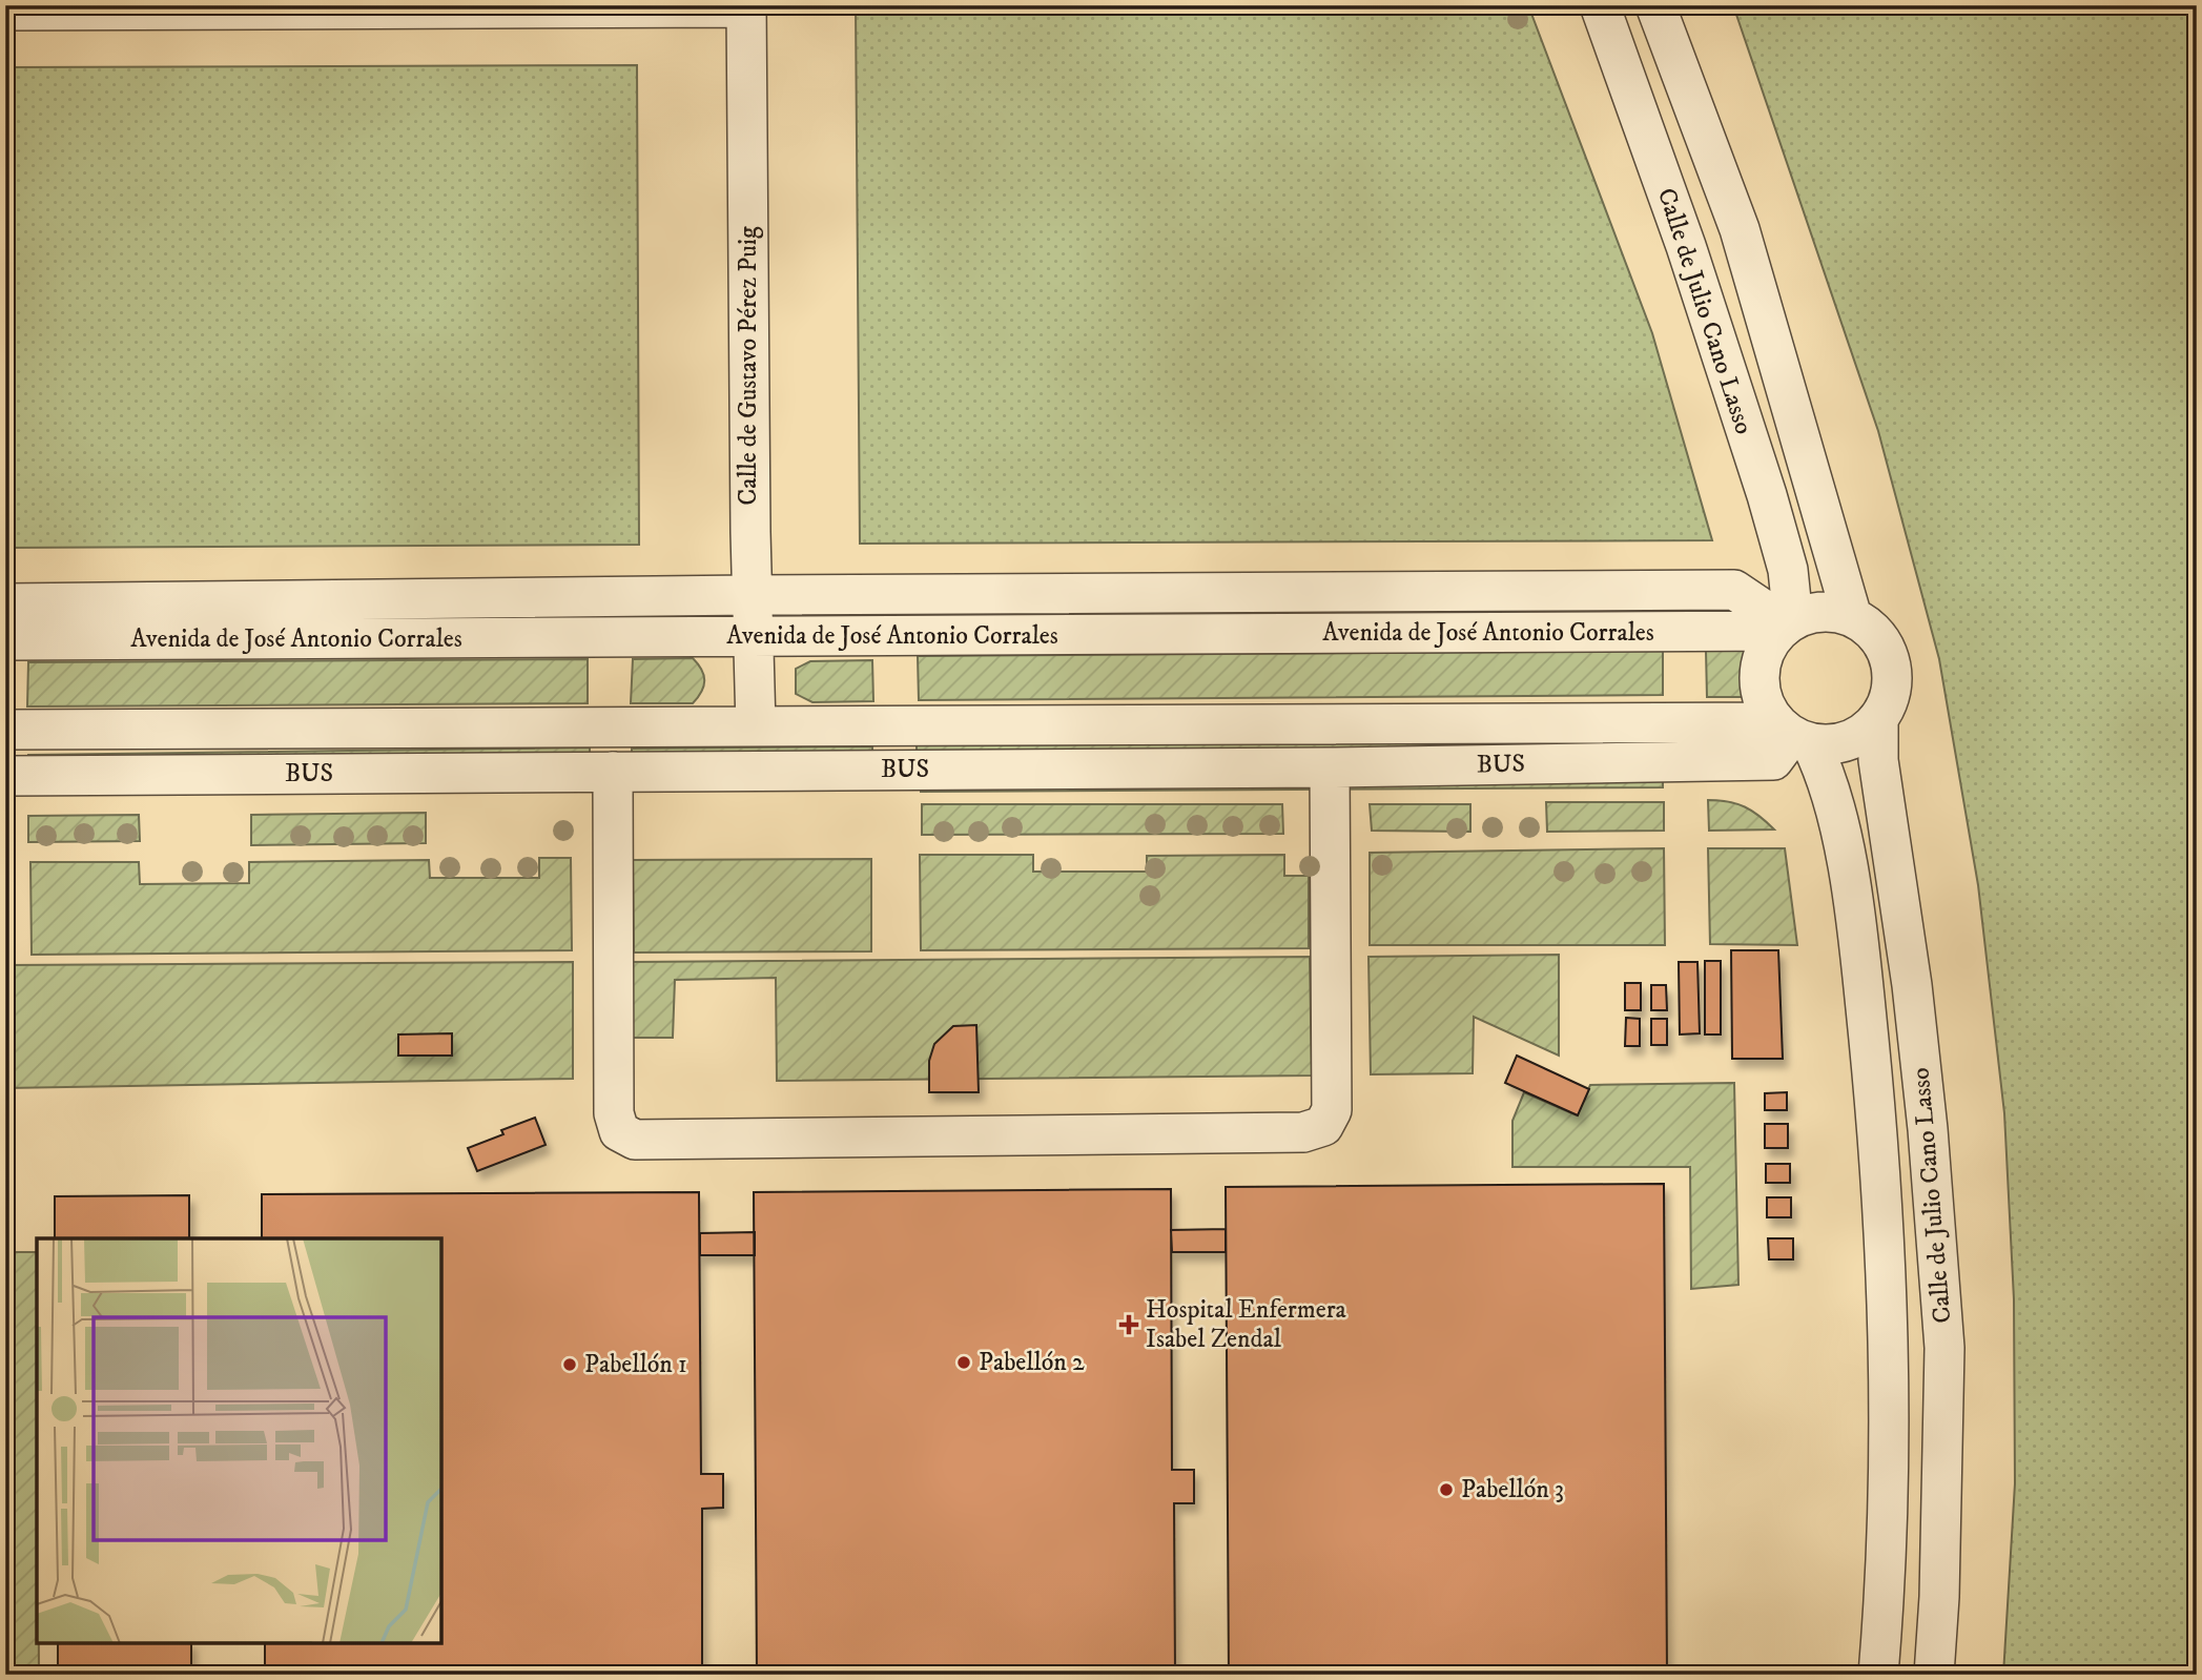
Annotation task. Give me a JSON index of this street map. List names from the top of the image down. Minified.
{"streets":{"street":["Calle de Julio Cano Lasso","Calle de Gustavo Pérez Puig","Avenida de José Antonio Corrales","BUS"]},"crossings":[["Calle de Julio Cano Lasso","Avenida de José Antonio Corrales"],["Calle de Julio Cano Lasso","BUS"],["Calle de Gustavo Pérez Puig","Avenida de José Antonio Corrales"],["Avenida de José Antonio Corrales","BUS"]],"places":{"health":["Hospital Enfermera Isabel Zendal"],"other":["Pabellón 2","Pabellón 1","Pabellón 3"]}}
